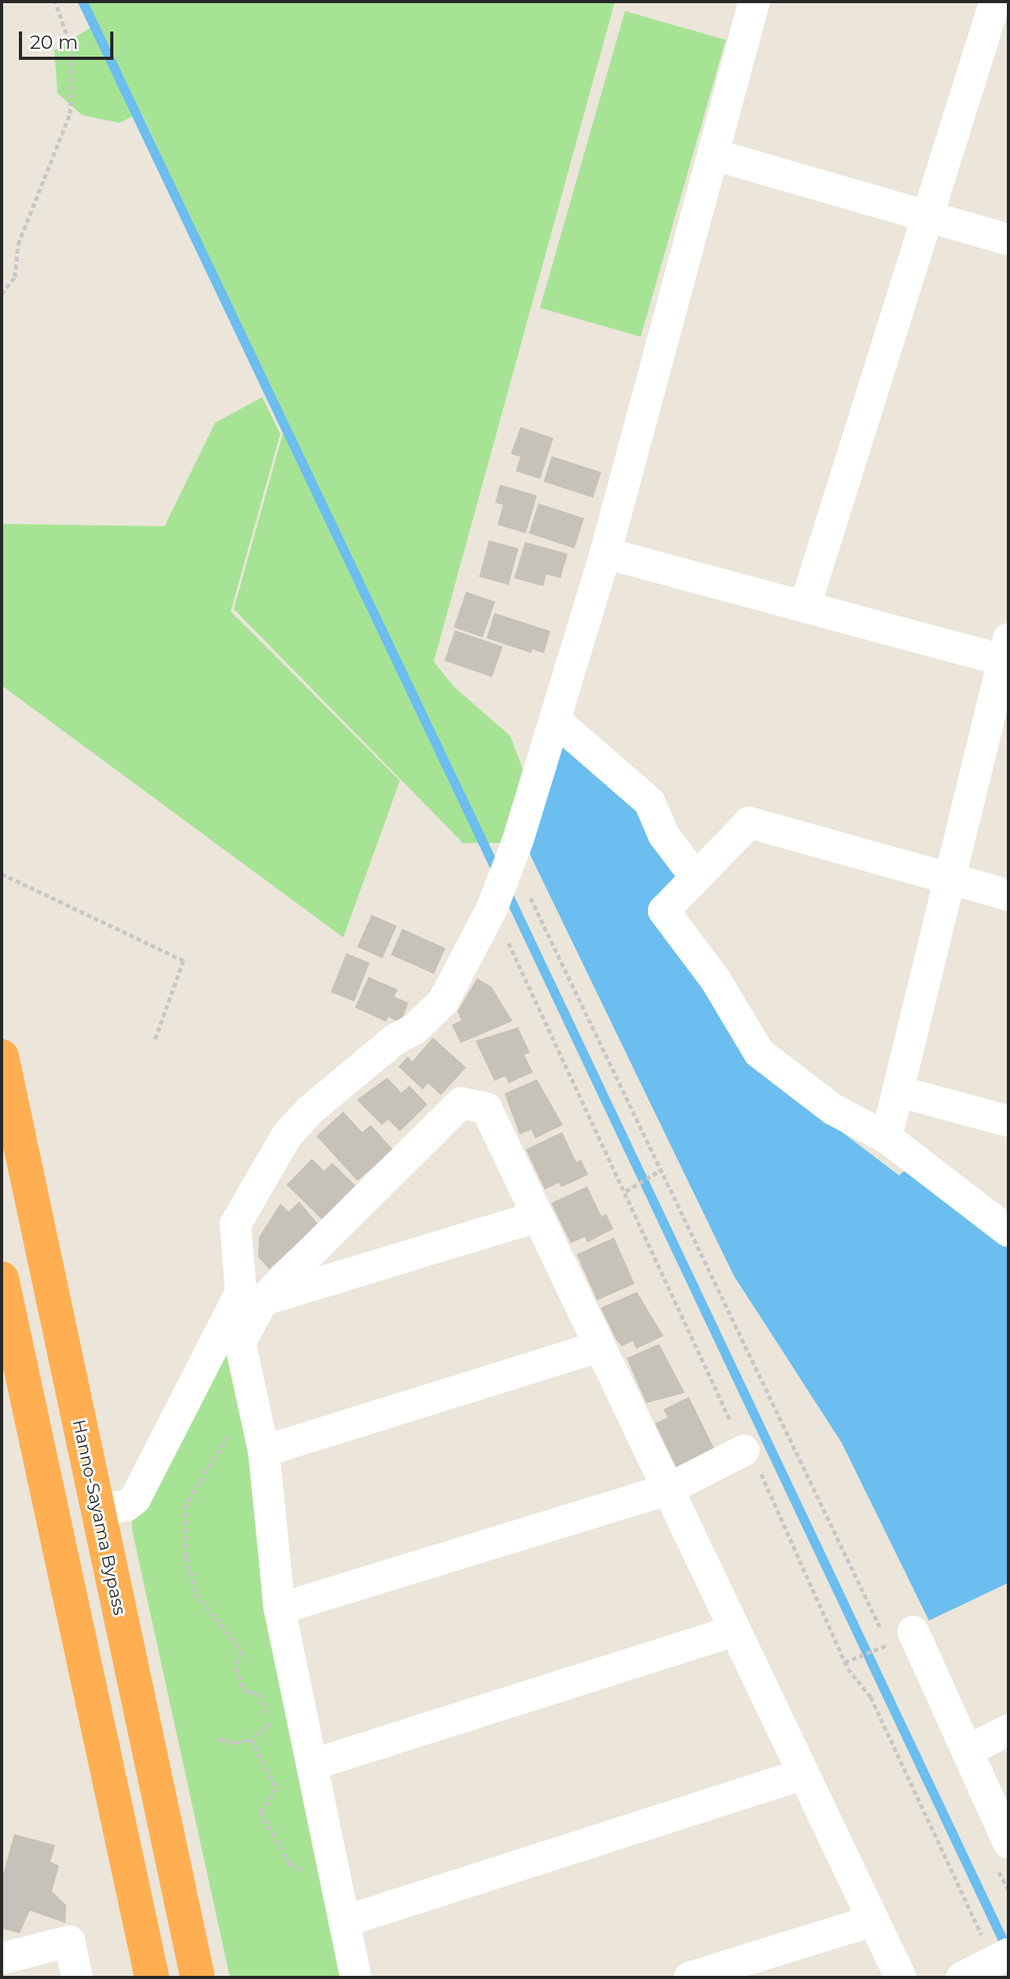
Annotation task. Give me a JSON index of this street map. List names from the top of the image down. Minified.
{"streets":{"highway":["Hanno-Sayama Bypass"]},"scale_bar":"20 m"}
